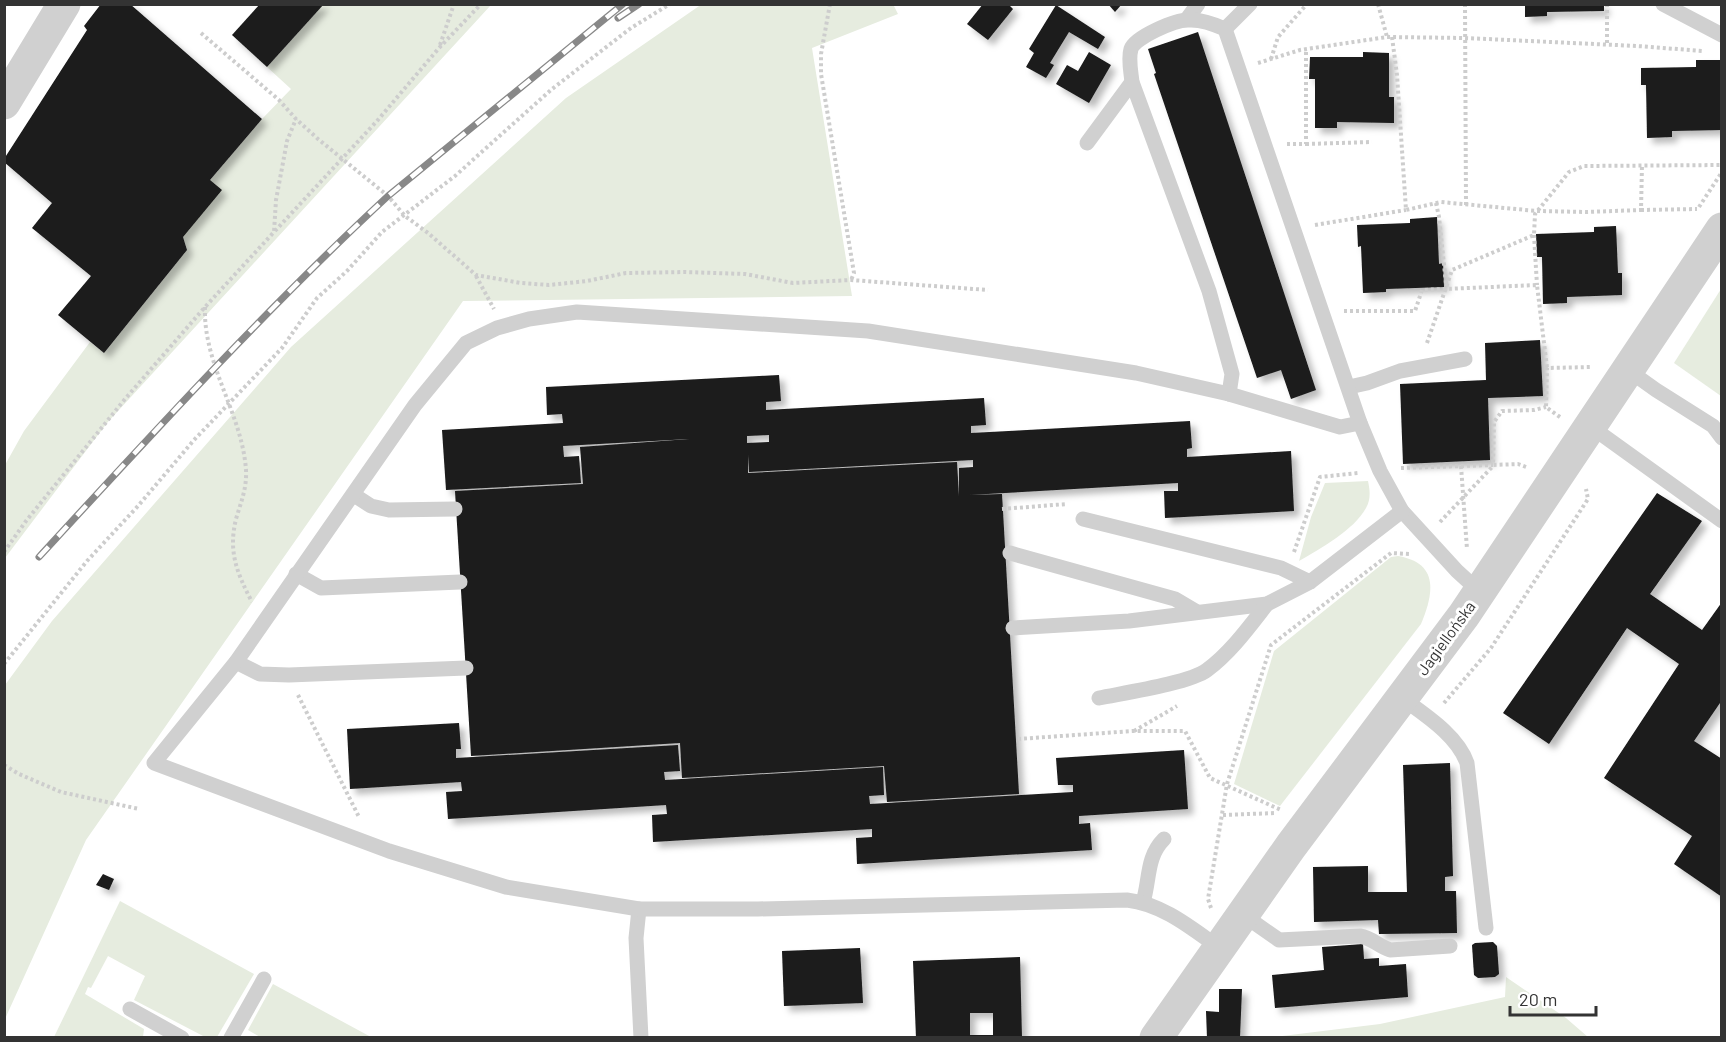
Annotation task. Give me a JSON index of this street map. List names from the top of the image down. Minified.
{"streets":{"street":["Jagiellońska"]},"scale_bar":"20 m"}
